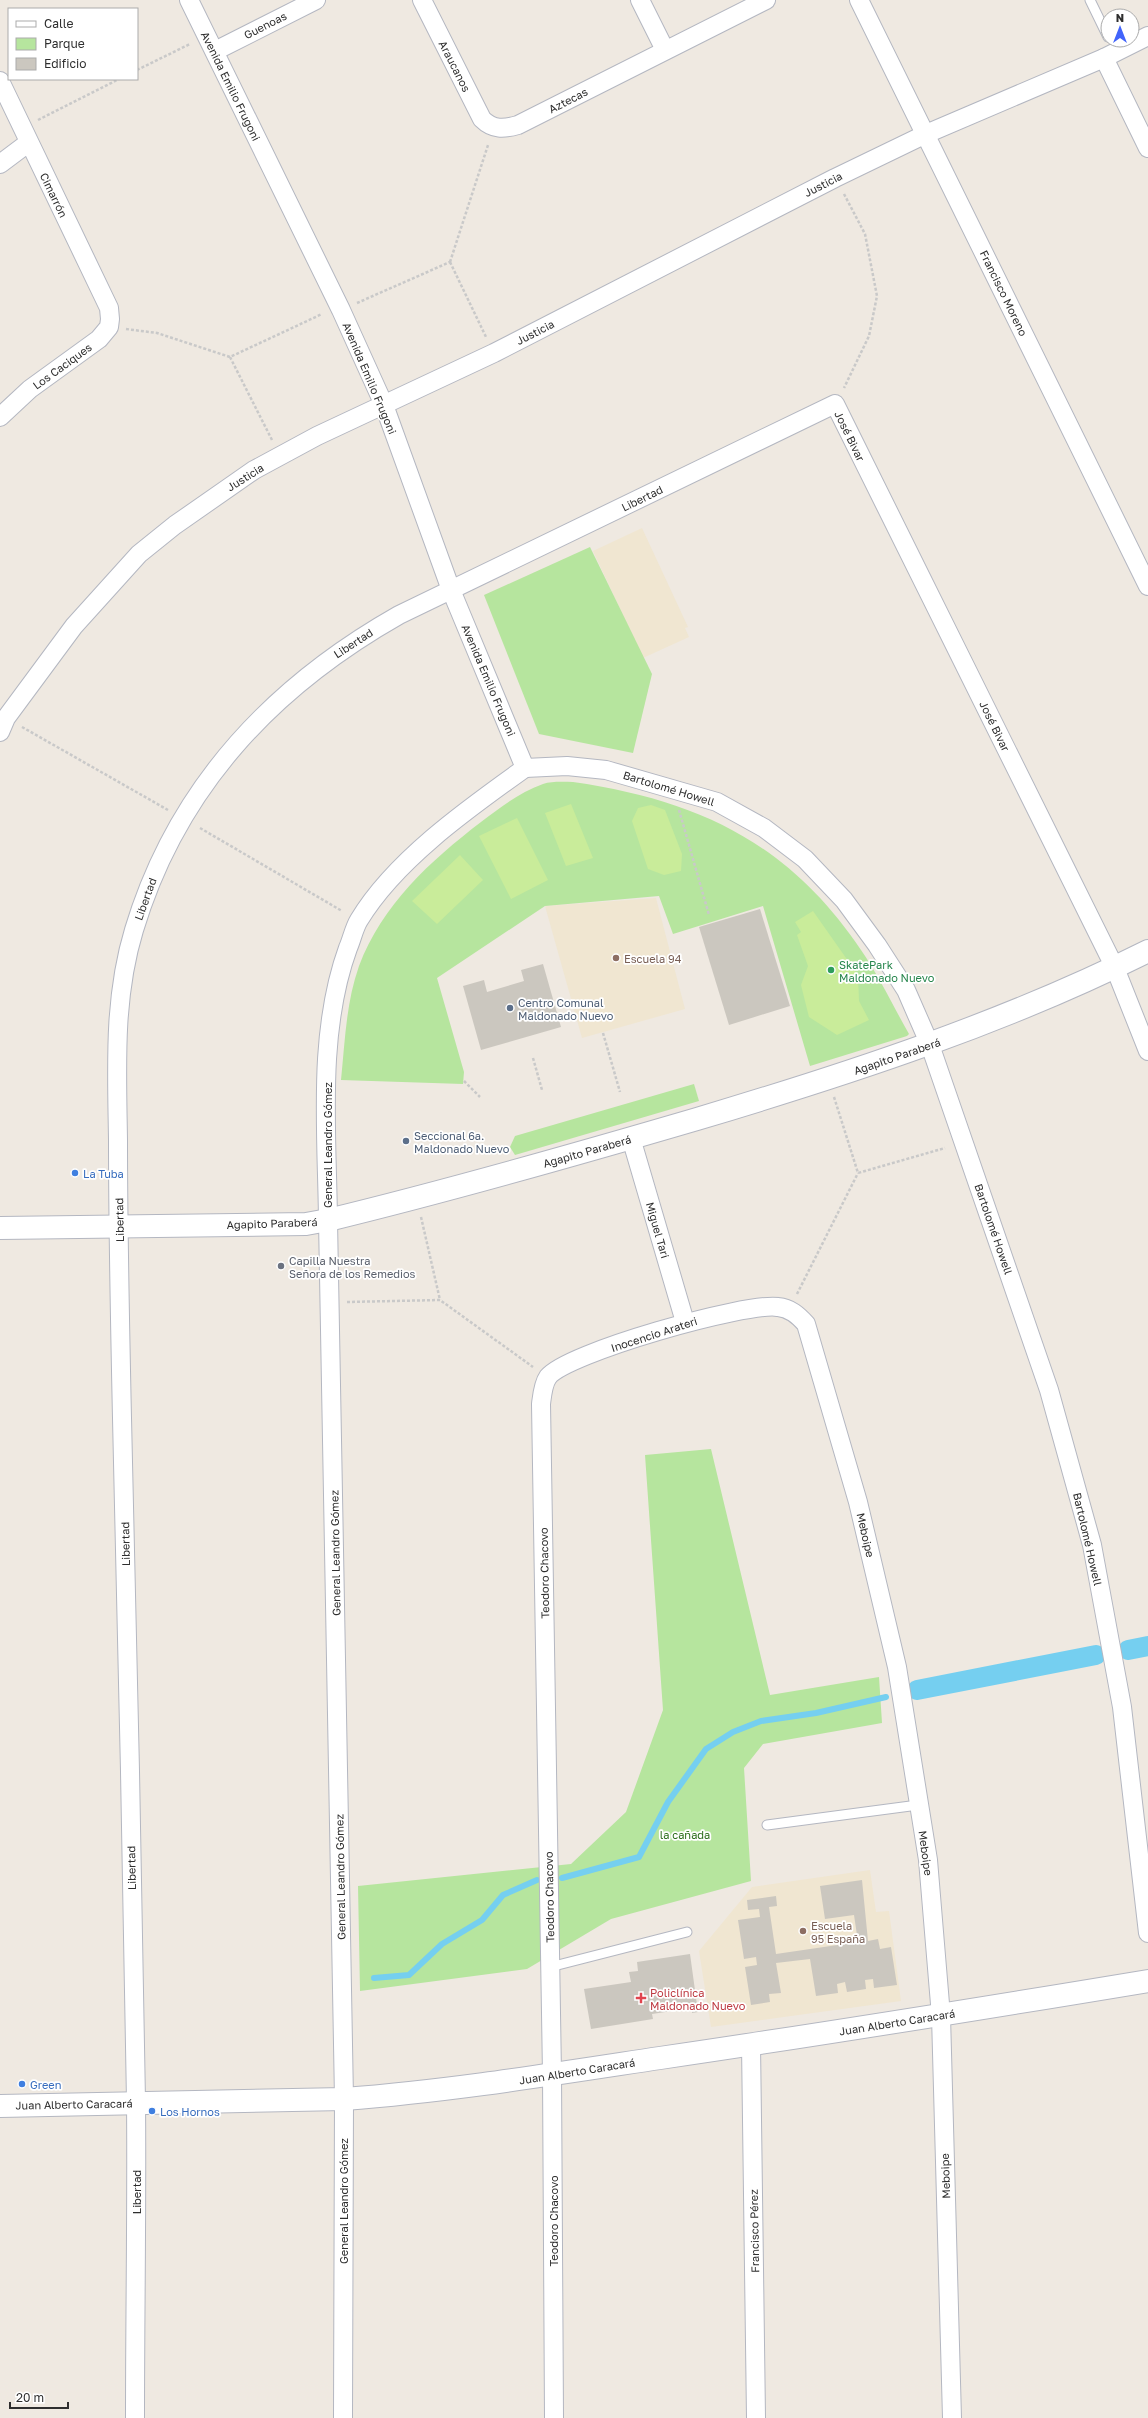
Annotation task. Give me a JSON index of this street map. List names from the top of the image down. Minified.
{"streets":{"street":["Guenoas","Araucanos","Avenida Emilio Frugoni","Aztecas","Justicia","Cimarrón","Francisco Moreno","Los Caciques","José Bivar","Libertad","Bartolomé Howell","Agapito Paraberá","General Leandro Gómez","Miguel Tari","Inocencio Arateri","Meboipe","Teodoro Chacovo","Juan Alberto Caracará","Francisco Pérez"]},"crossings":[["Guenoas","Avenida Emilio Frugoni"],["Araucanos","Aztecas"],["Avenida Emilio Frugoni","Justicia"],["Avenida Emilio Frugoni","Libertad"],["Avenida Emilio Frugoni","Bartolomé Howell"],["Avenida Emilio Frugoni","General Leandro Gómez"],["Justicia","Francisco Moreno"],["Cimarrón","Los Caciques"],["José Bivar","Libertad"],["José Bivar","Agapito Paraberá"],["Libertad","Agapito Paraberá"],["Libertad","Juan Alberto Caracará"],["Bartolomé Howell","Agapito Paraberá"],["Bartolomé Howell","General Leandro Gómez"],["Agapito Paraberá","General Leandro Gómez"],["Agapito Paraberá","Miguel Tari"],["General Leandro Gómez","Juan Alberto Caracará"],["Miguel Tari","Inocencio Arateri"],["Inocencio Arateri","Meboipe"],["Inocencio Arateri","Teodoro Chacovo"],["Meboipe","Juan Alberto Caracará"],["Teodoro Chacovo","Juan Alberto Caracará"],["Juan Alberto Caracará","Francisco Pérez"]],"parks":["la cañada"],"places":{"other":["Escuela 94","SkatePark Maldonado Nuevo","Centro Comunal Maldonado Nuevo","Seccional 6a. Maldonado Nuevo","La Tuba","Capilla Nuestra Señora de los Remedios","Escuela 95 España","Green","Los Hornos"],"health":["Policlínica Maldonado Nuevo"]},"legend":["Calle","Parque","Edificio"],"scale_bar":"20 m","north":"top"}
